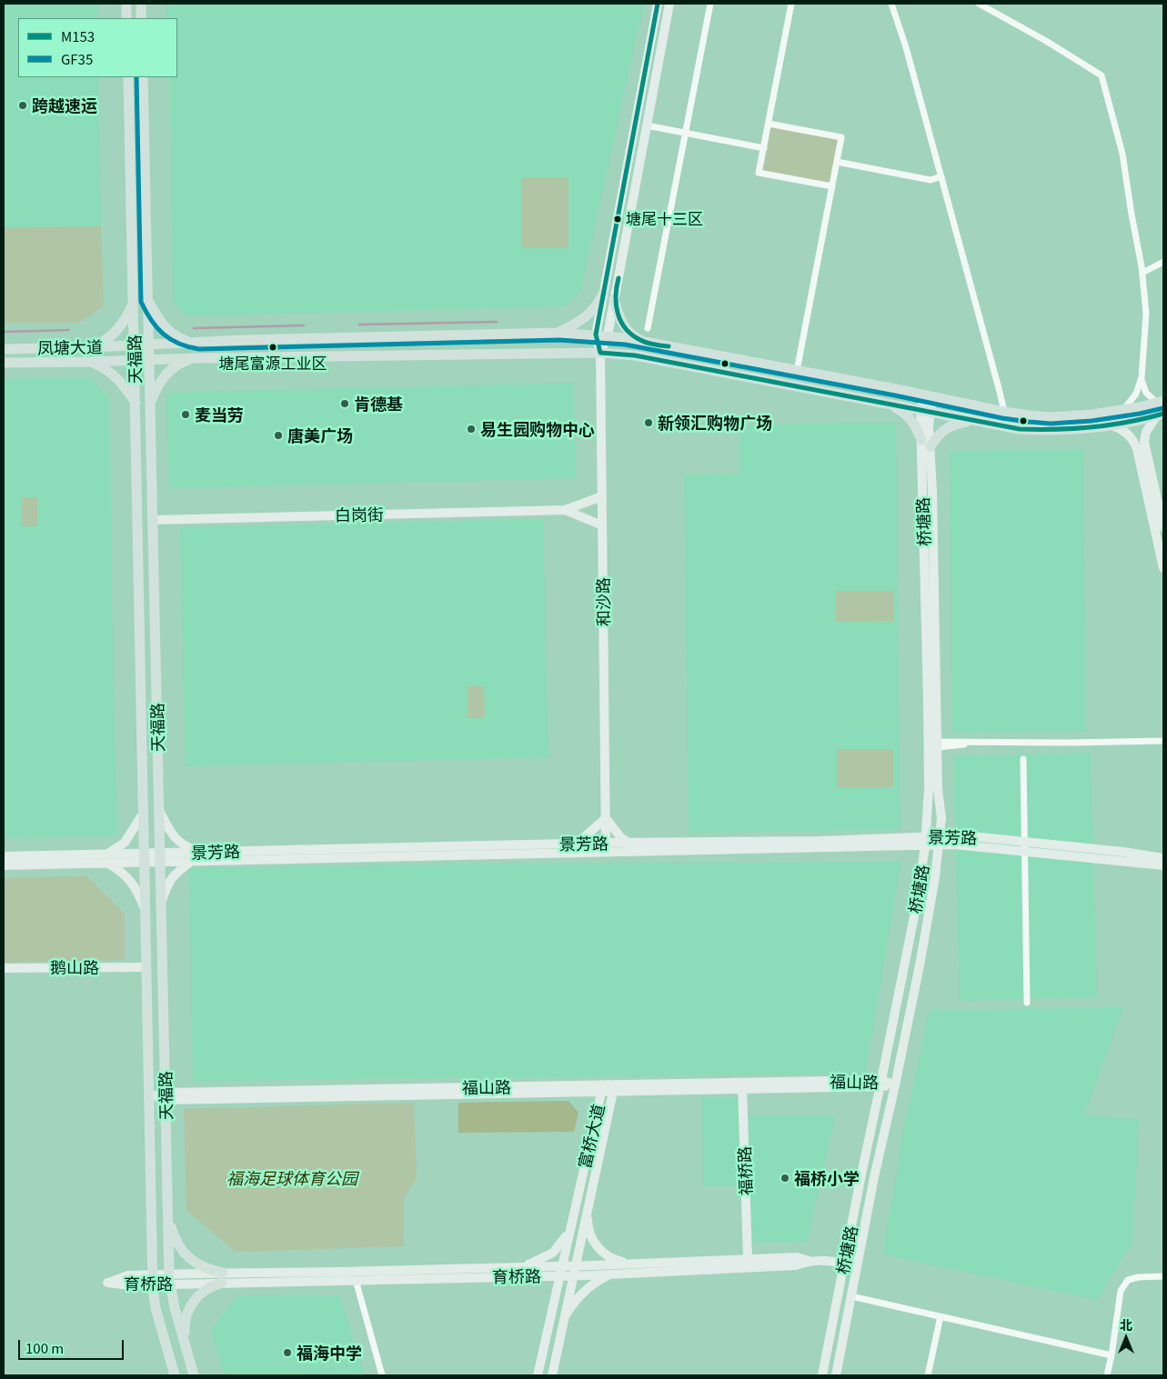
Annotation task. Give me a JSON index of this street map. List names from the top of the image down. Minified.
{"streets":{"main road":["凤塘大道","天福路"],"street":["白岗街","桥塘路","和沙路","景芳路","鹅山路","福山路","富桥大道","福桥路","育桥路"]},"crossings":[["凤塘大道","天福路"],["凤塘大道","桥塘路"],["凤塘大道","和沙路"],["天福路","白岗街"],["天福路","景芳路"],["天福路","鹅山路"],["天福路","福山路"],["天福路","育桥路"],["桥塘路","景芳路"],["桥塘路","福山路"],["桥塘路","育桥路"],["和沙路","景芳路"],["福山路","富桥大道"],["福山路","福桥路"],["富桥大道","育桥路"],["福桥路","育桥路"]],"parks":["福海足球体育公园"],"places":["跨越速运","塘尾十三区","塘尾富源工业区","肯德基","麦当劳","新领汇购物广场","易生园购物中心","唐美广场","福桥小学","福海中学"],"lines":["transit line M153","transit line GF35"],"legend":["M153","GF35"],"scale_bar":"100 m","north":"top"}
